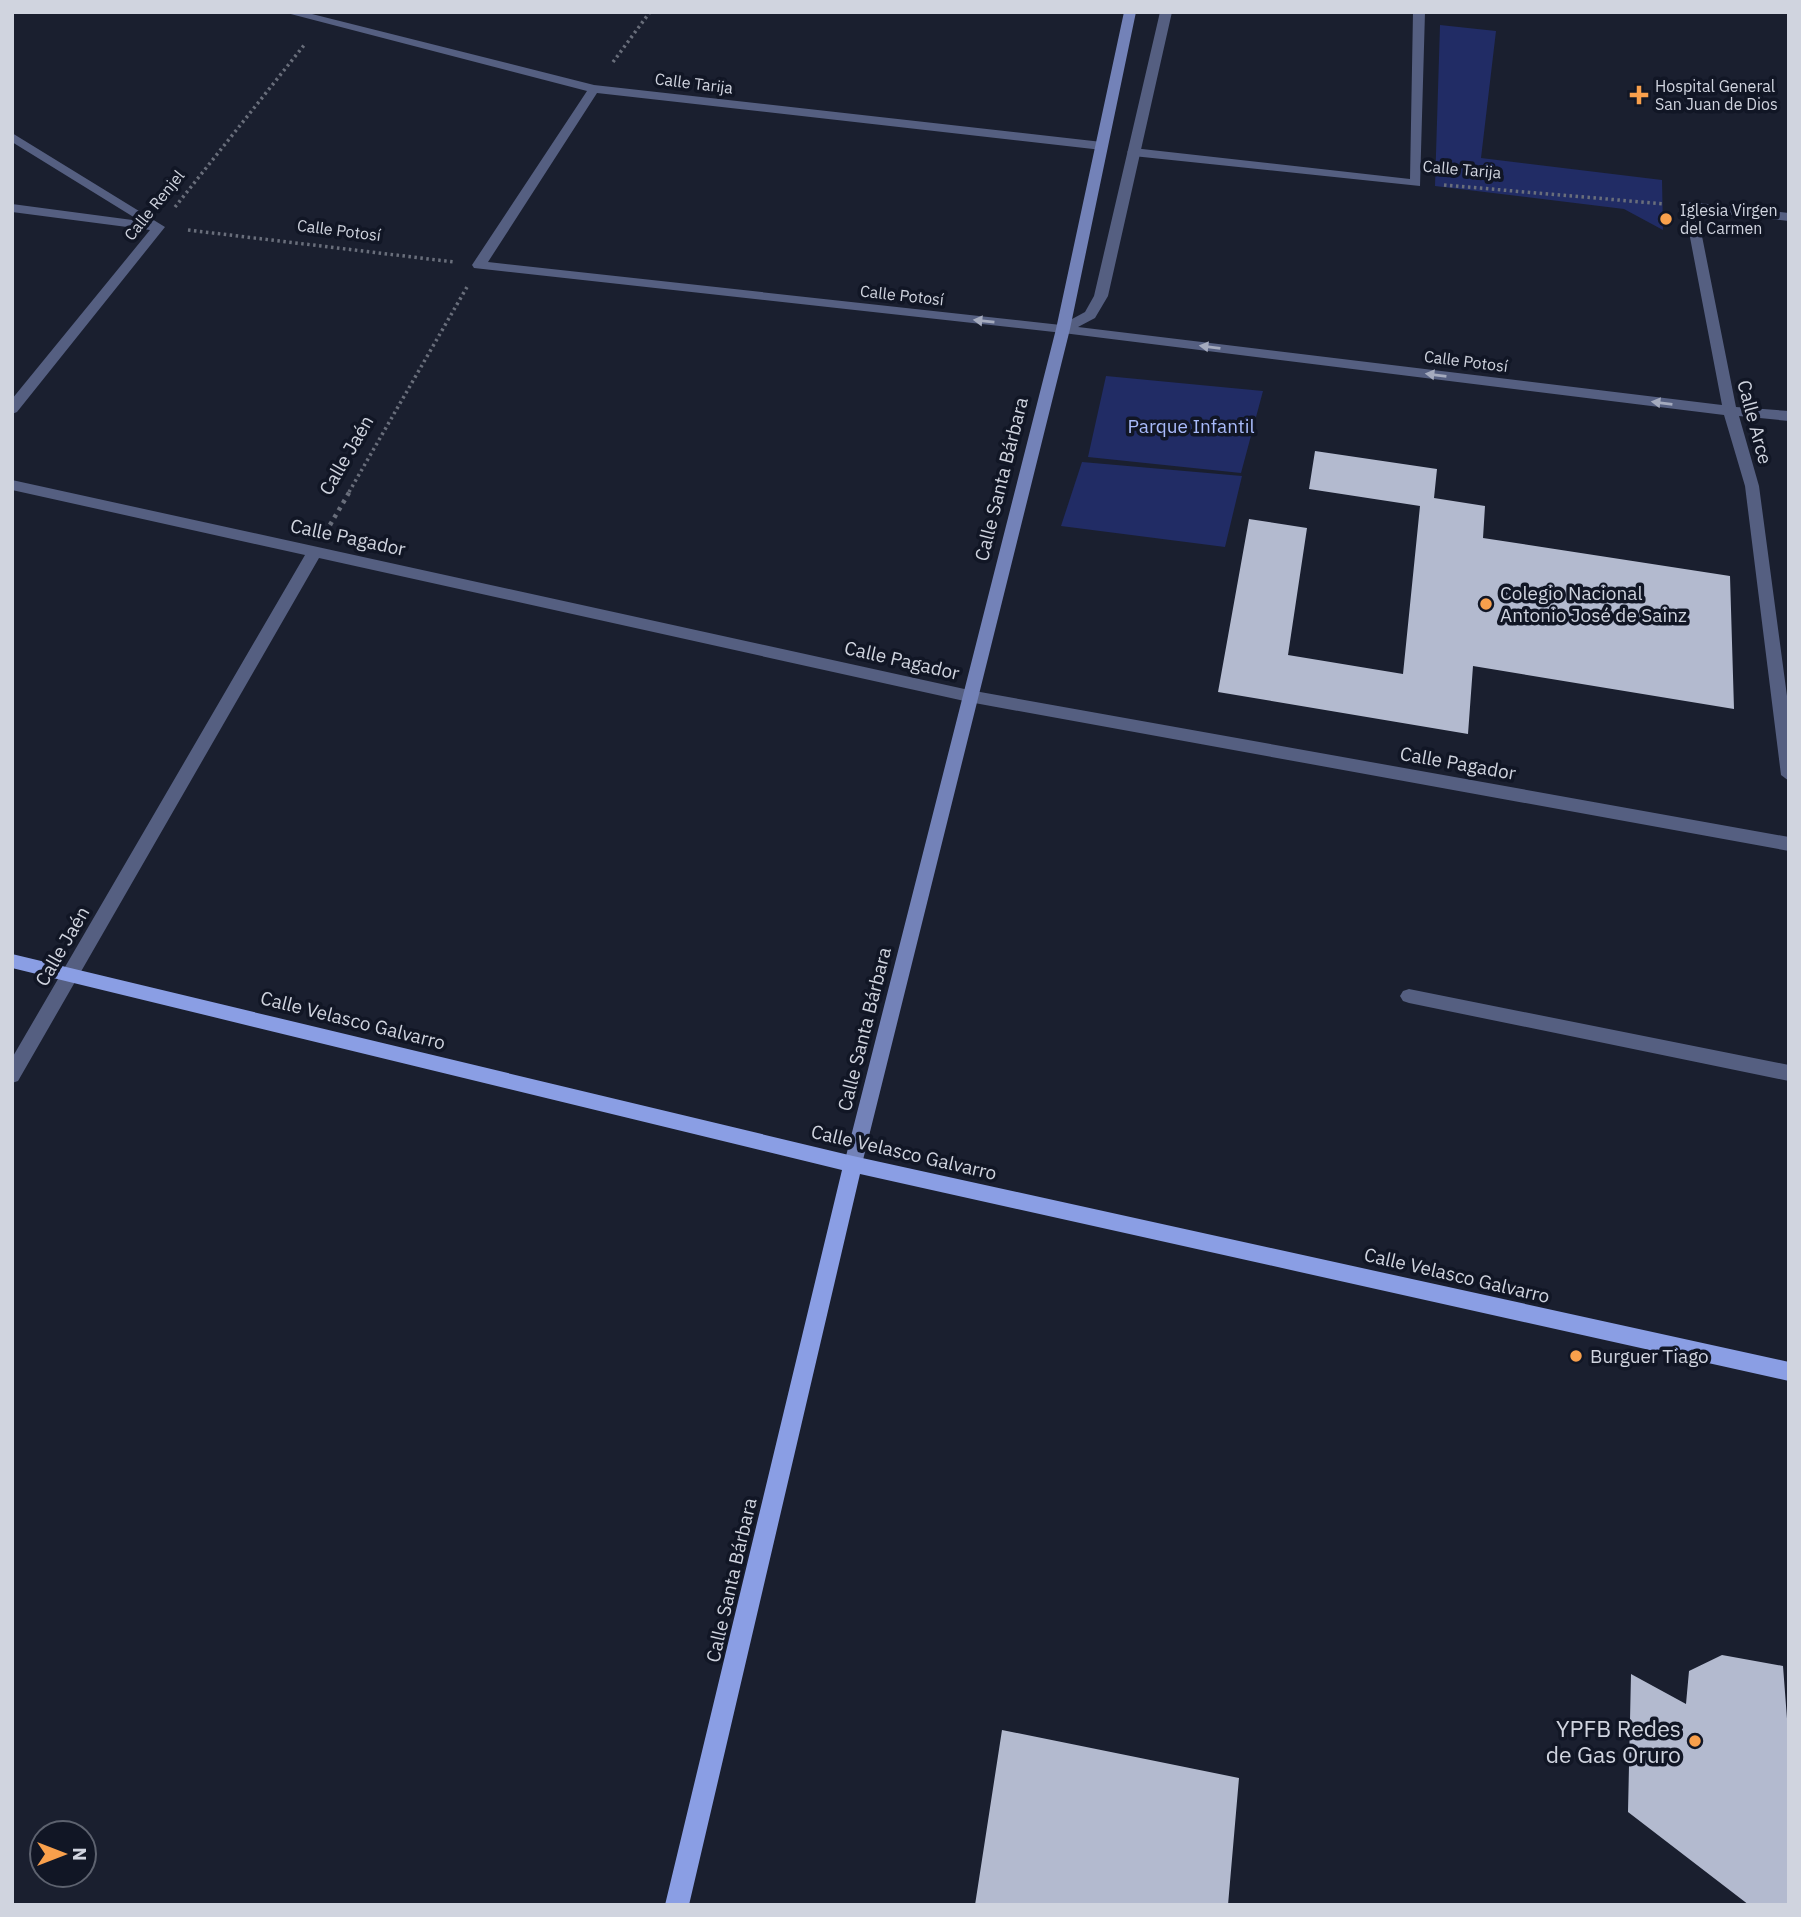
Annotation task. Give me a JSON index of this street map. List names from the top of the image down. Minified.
{"streets":{"main road":["Calle Santa Bárbara","Calle Velasco Galvarro"],"street":["Calle Tarija","Calle Renjel","Calle Potosí","Calle Arce","Calle Jaén","Calle Pagador"]},"crossings":[["Calle Tarija","Calle Renjel"],["Calle Tarija","Calle Arce"],["Calle Tarija","Calle Santa Bárbara"],["Calle Renjel","Calle Potosí"],["Calle Potosí","Calle Arce"],["Calle Potosí","Calle Jaén"],["Calle Potosí","Calle Santa Bárbara"],["Calle Jaén","Calle Pagador"],["Calle Jaén","Calle Velasco Galvarro"],["Calle Santa Bárbara","Calle Pagador"],["Calle Santa Bárbara","Calle Velasco Galvarro"]],"one_way":["Calle Potosí"],"parks":["Parque Infantil"],"places":{"health":["Hospital General San Juan de Dios"],"other":["Iglesia Virgen del Carmen","Colegio Nacional Antonio José de Sainz","Burguer Tiago","YPFB Redes de Gas Oruro"]},"north":"right"}
